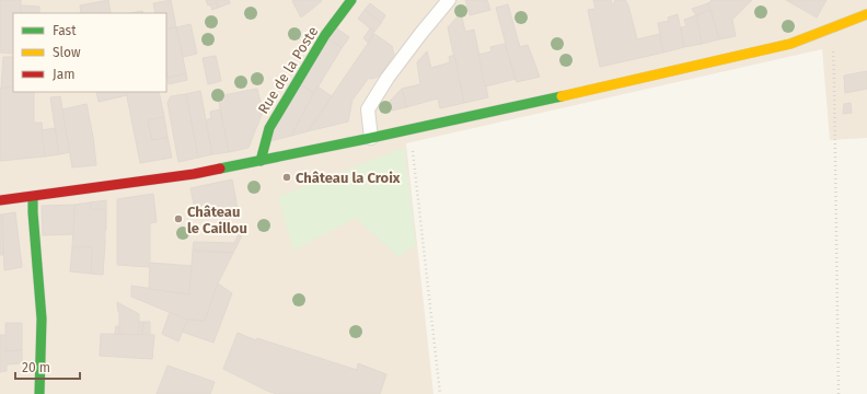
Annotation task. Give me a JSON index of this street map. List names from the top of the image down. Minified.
{"streets":{"main road":["Rue de la Poste"]},"places":["Château la Croix","Château le Caillou"],"legend":["Fast","Slow","Jam"],"scale_bar":"20 m"}
